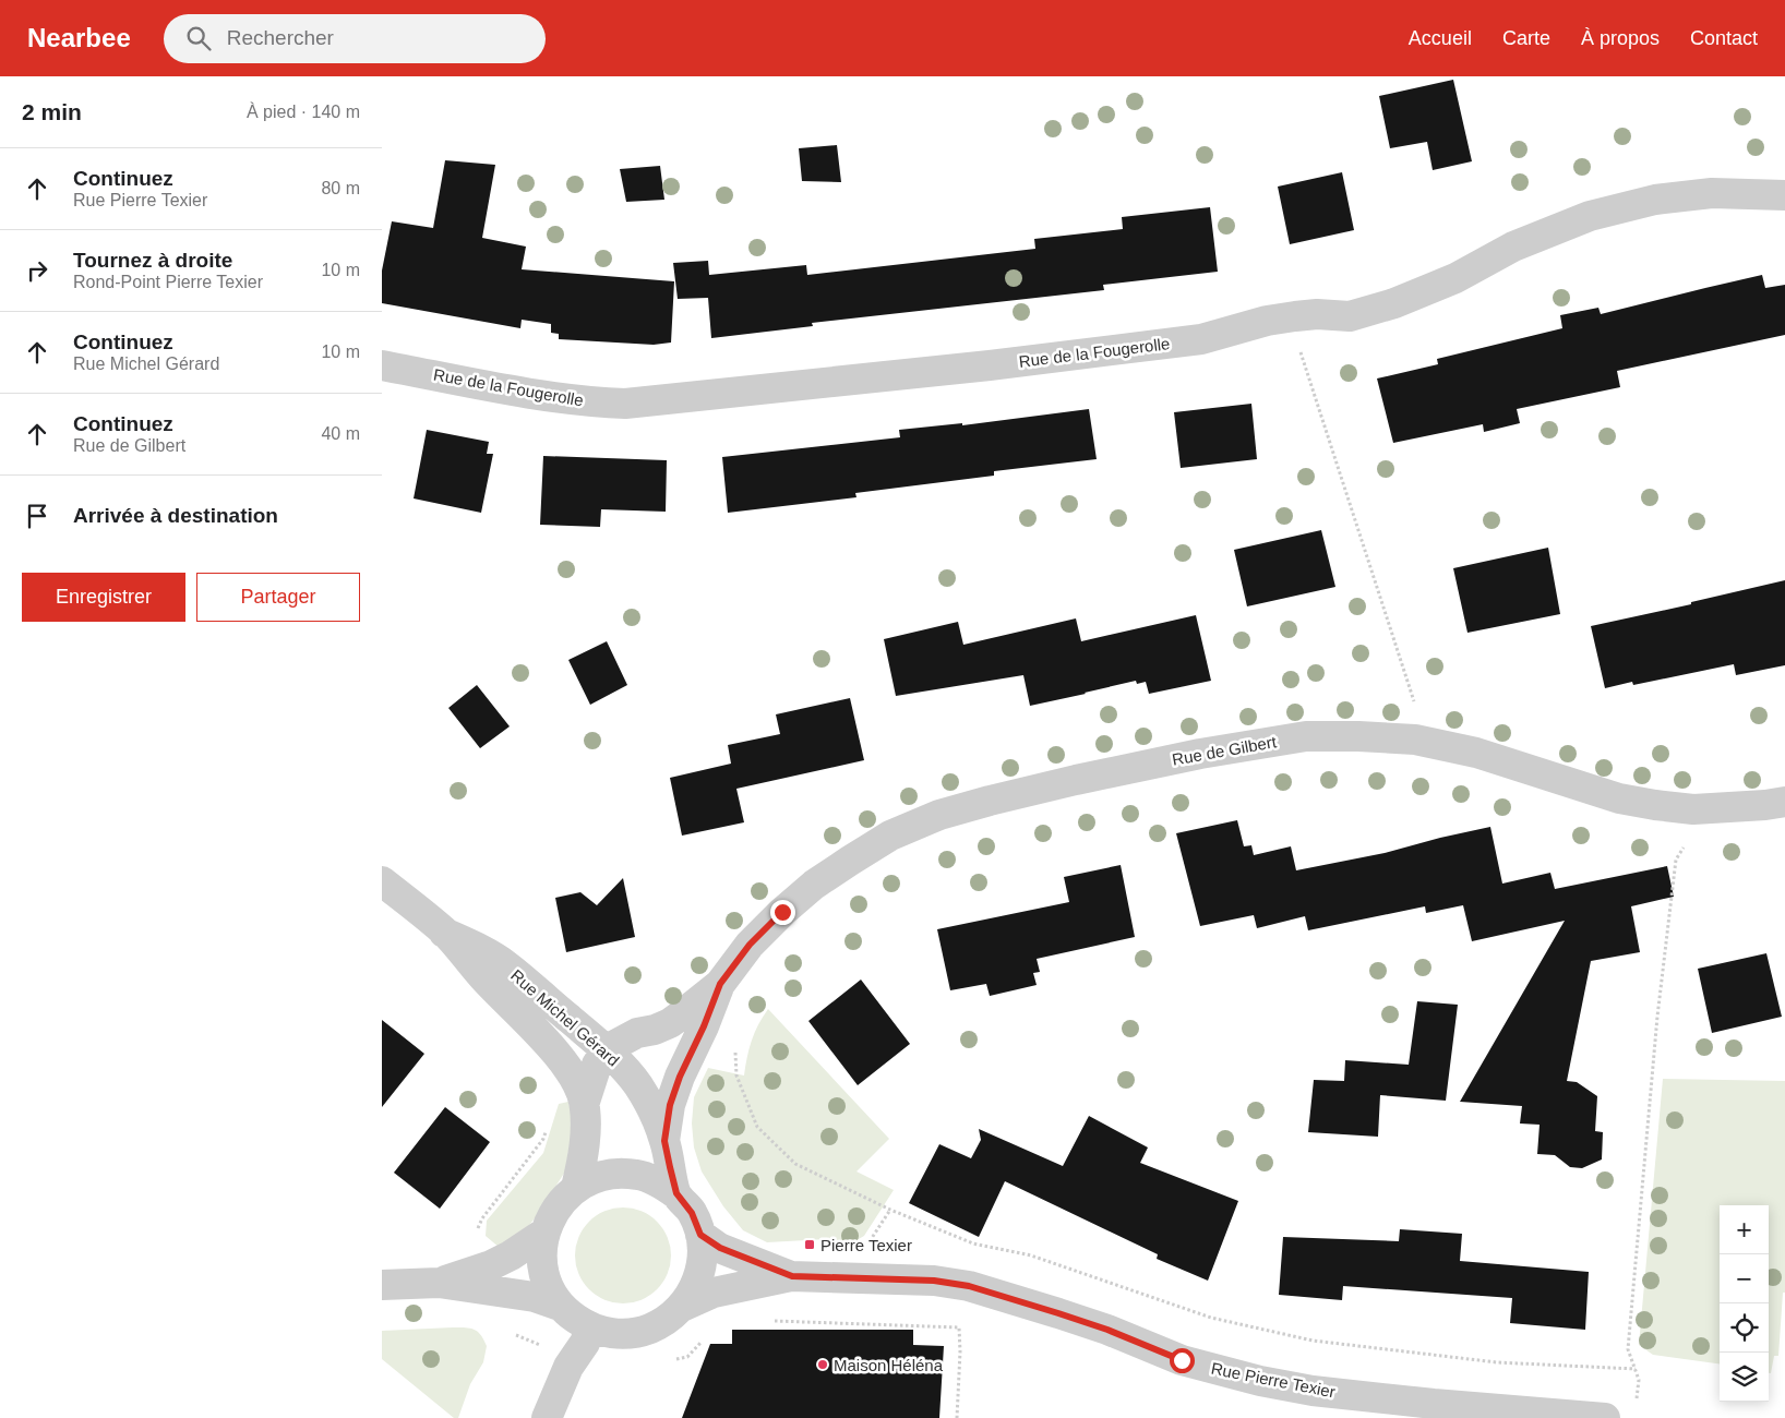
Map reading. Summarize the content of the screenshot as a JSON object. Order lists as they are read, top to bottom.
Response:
{
  "streets": {
    "street": [
      "Rue de la Fougerolle",
      "Rue de Gilbert",
      "Rue Michel Gérard",
      "Rue Pierre Texier"
    ]
  },
  "crossings": [
    ["Rue de Gilbert", "Rue Michel Gérard"],
    ["Rue Michel Gérard", "Rue Pierre Texier"]
  ],
  "places": {
    "transit": ["Pierre Texier"],
    "other": ["Maison Héléna"]
  },
  "page": {
    "header": "Nearbee",
    "search": "Rechercher",
    "nav": [
      "Accueil",
      "Carte",
      "À propos",
      "Contact"
    ],
    "heading": ["2 min", "À pied · 140 m"],
    "list": [
      ["Continuez", "Rue Pierre Texier", "80 m"],
      ["Tournez à droite", "Rond-Point Pierre Texier", "10 m"],
      ["Continuez", "Rue Michel Gérard", "10 m"],
      ["Continuez", "Rue de Gilbert", "40 m"],
      "Arrivée à destination"
    ],
    "buttons": ["Enregistrer", "Partager"],
    "map_buttons": ["+", "−"]
  }
}
